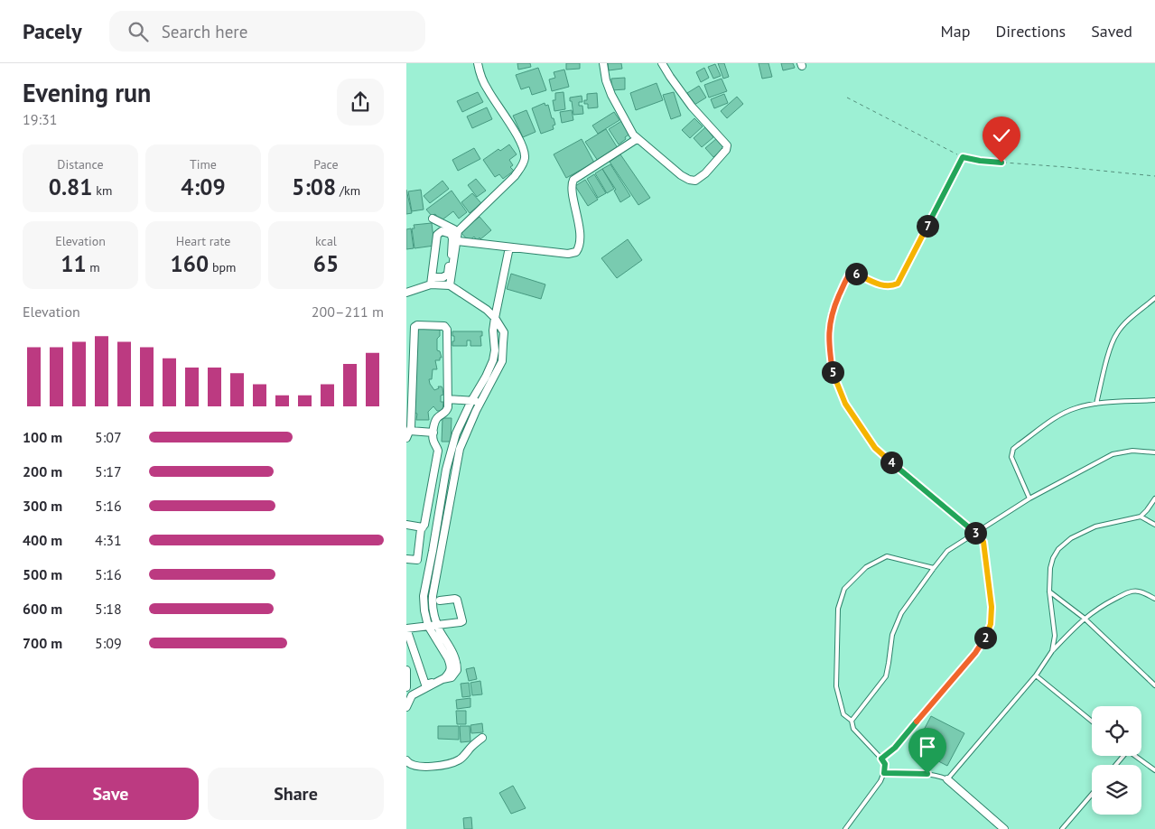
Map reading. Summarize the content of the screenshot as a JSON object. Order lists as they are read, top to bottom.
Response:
{
  "page": {
    "header": "Pacely",
    "search": "Search here",
    "nav": ["Map", "Directions", "Saved"],
    "heading": ["Evening run", "19:31"],
    "stats": [
      ["Distance", "0.81 km"],
      ["Time", "4:09"],
      ["Pace", "5:08 /km"],
      ["Elevation", "11 m"],
      ["Heart rate", "160 bpm"],
      ["kcal", "65"]
    ],
    "pins": [
      "7",
      "6",
      "5",
      "4",
      "3",
      "2"
    ],
    "chart": ["Elevation", "200–211 m"],
    "list": [
      {
        "name": "100 m",
        "note": "5:07"
      },
      {
        "name": "200 m",
        "note": "5:17"
      },
      {
        "name": "300 m",
        "note": "5:16"
      },
      {
        "name": "400 m",
        "note": "4:31"
      },
      {
        "name": "500 m",
        "note": "5:16"
      },
      {
        "name": "600 m",
        "note": "5:18"
      },
      {
        "name": "700 m",
        "note": "5:09"
      }
    ],
    "buttons": ["Save", "Share"]
  }
}
